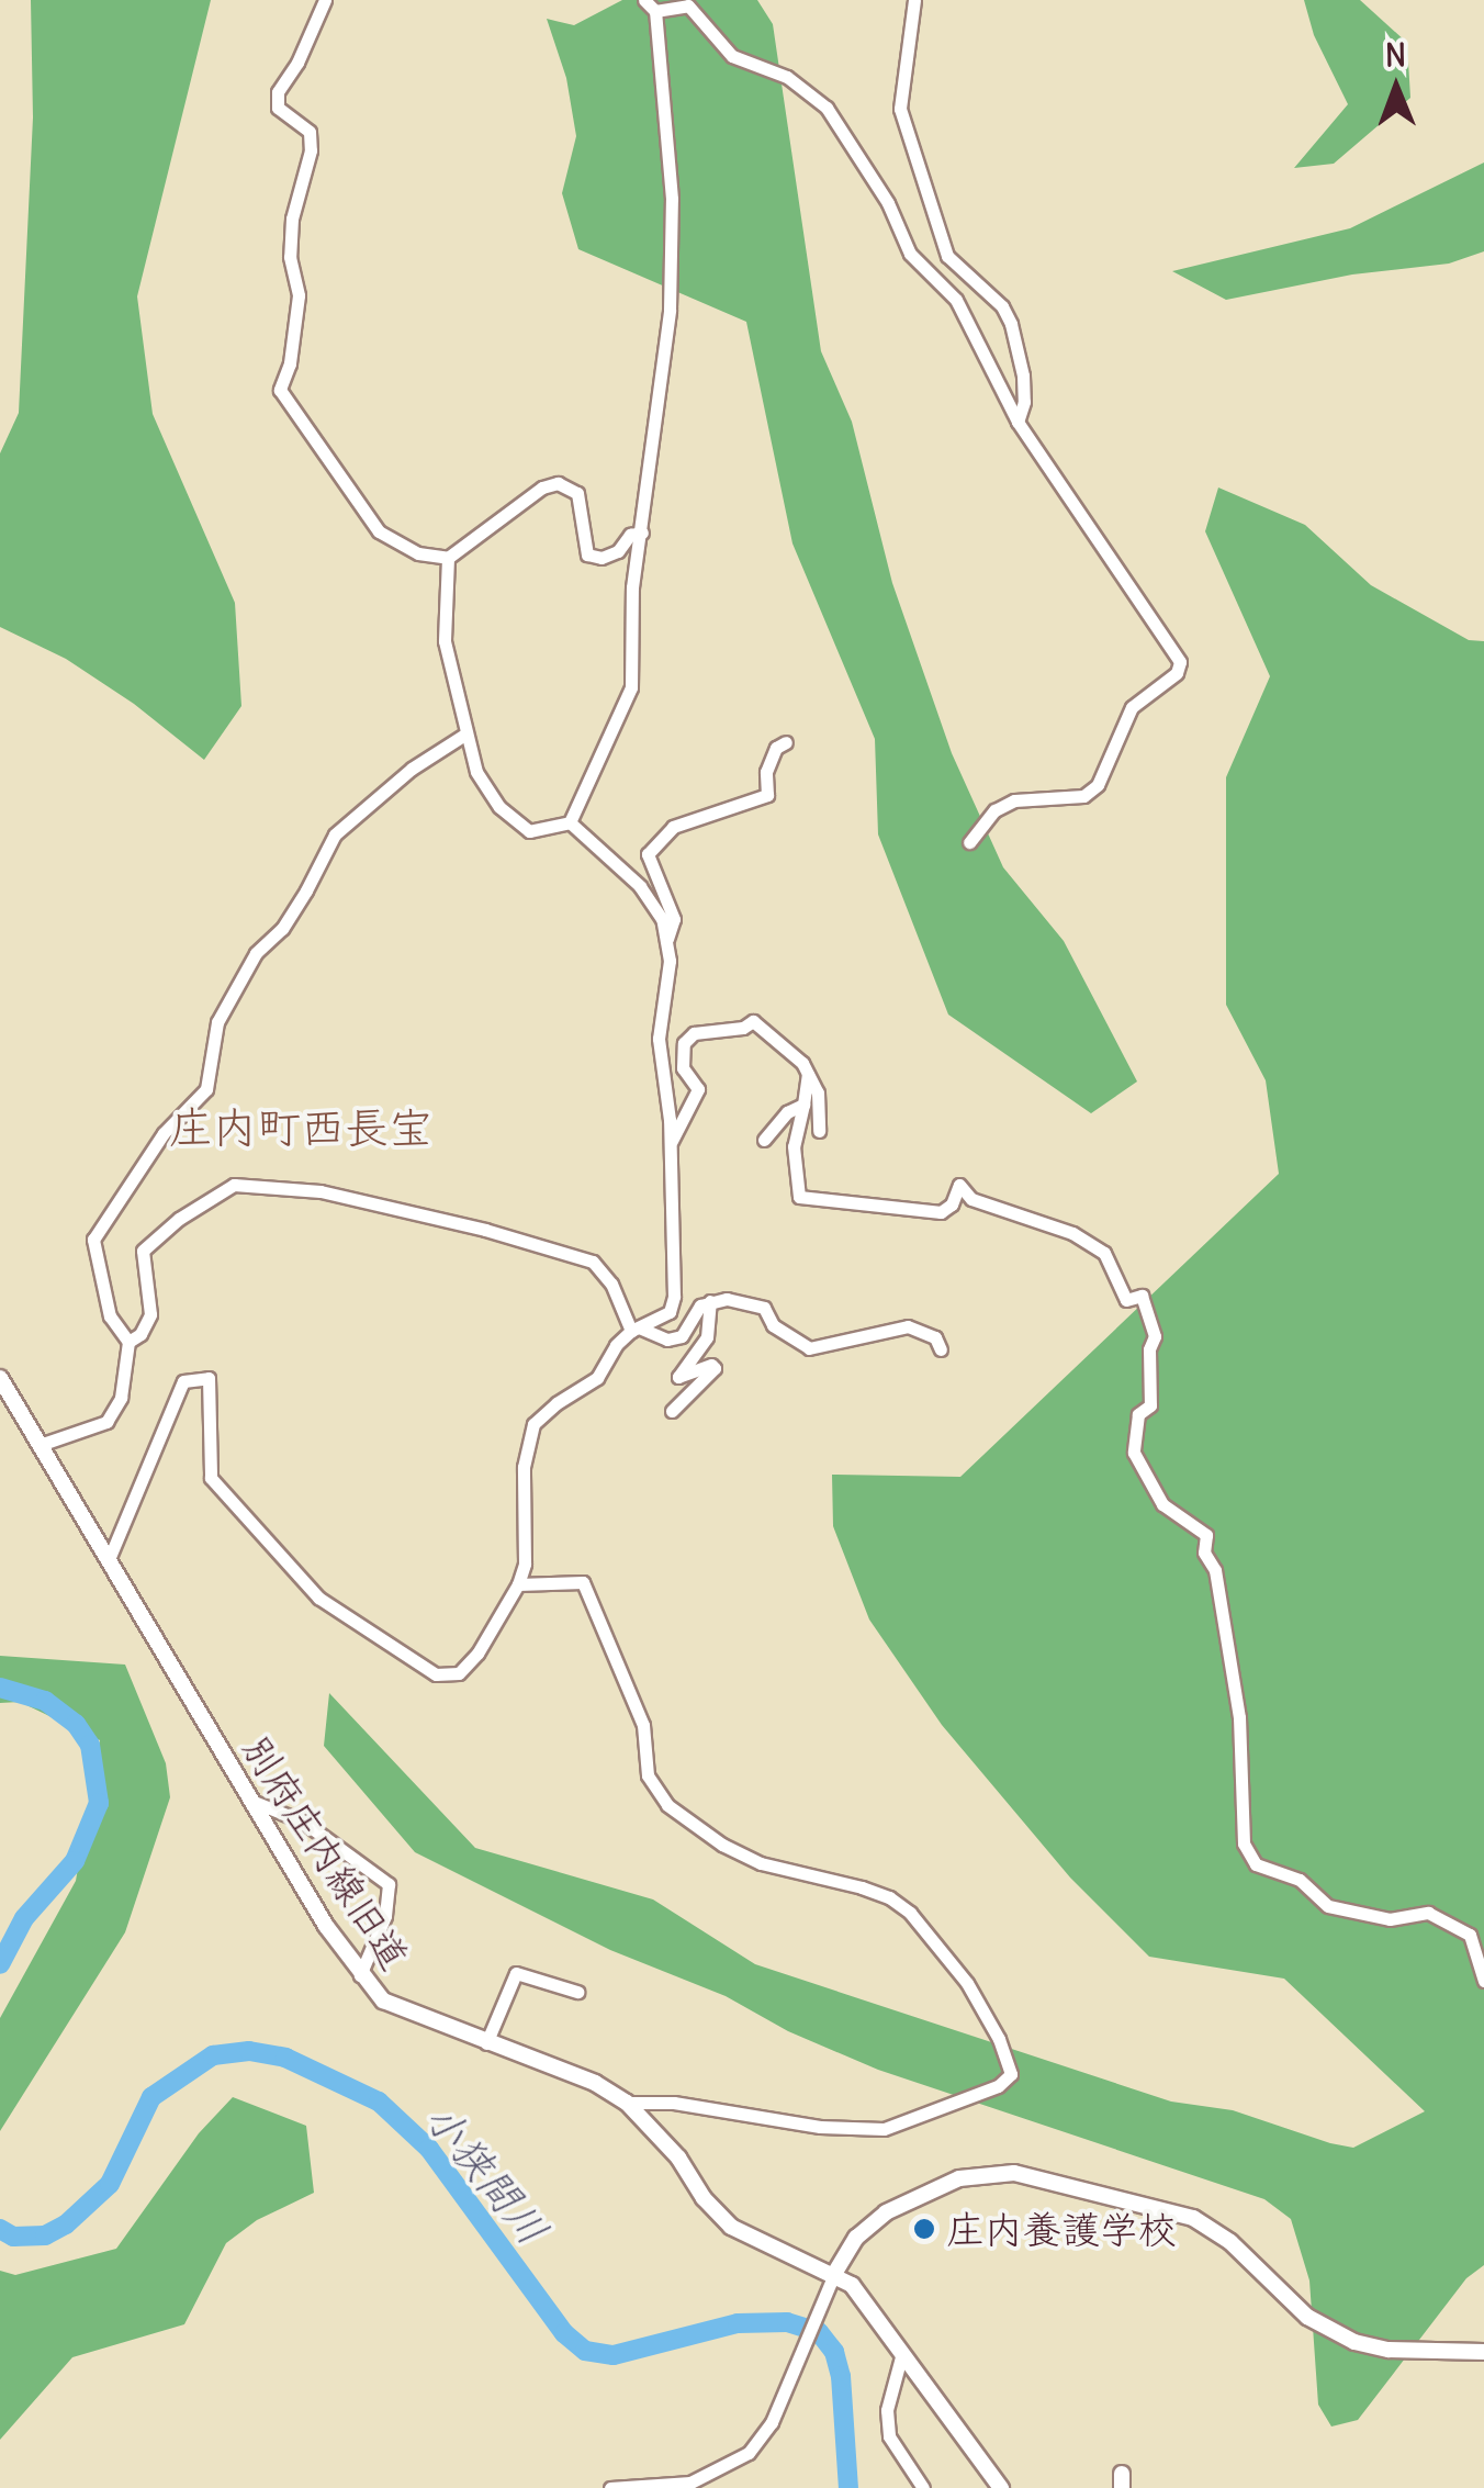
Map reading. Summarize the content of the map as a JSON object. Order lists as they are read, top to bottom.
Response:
{
  "streets": {
    "street": ["別府庄内線旧道"]
  },
  "districts": ["庄内町西長宝"],
  "water": ["小狭間川"],
  "places": ["庄内養護学校"],
  "north": "top"
}
